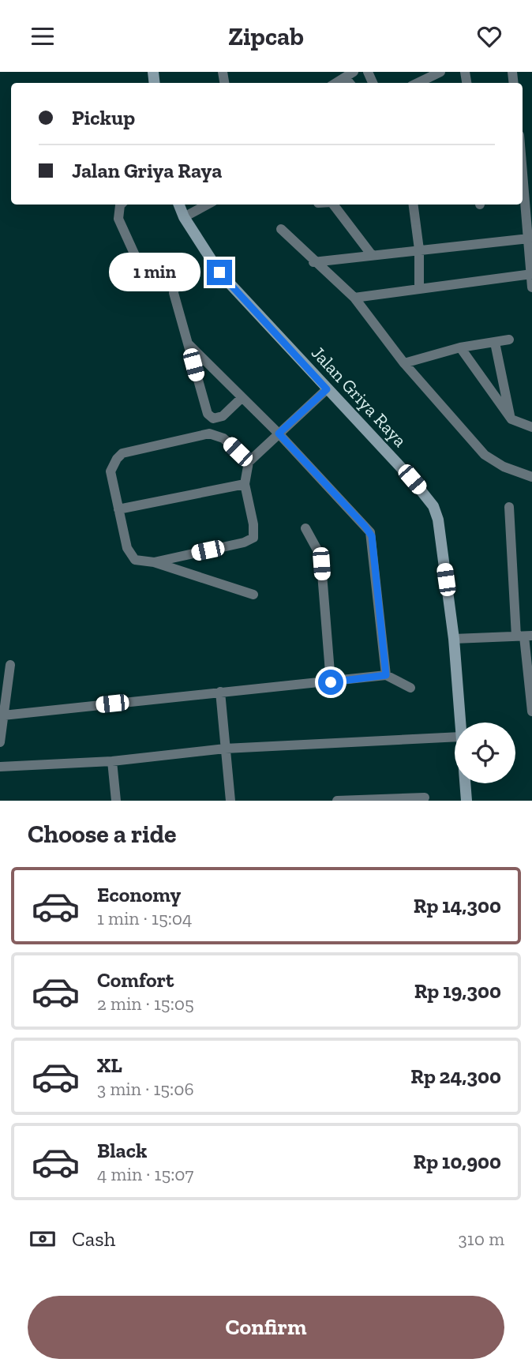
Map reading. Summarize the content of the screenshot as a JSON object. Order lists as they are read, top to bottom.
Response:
{
  "streets": {
    "street": ["Jalan Griya Raya"]
  },
  "page": {
    "header": "Zipcab",
    "banner": ["Pickup", "Jalan Griya Raya"],
    "bubble": "1 min",
    "heading": "Choose a ride",
    "list": [
      {
        "name": "Economy",
        "note": "1 min · 15:04",
        "value": "Rp 14,300"
      },
      {
        "name": "Comfort",
        "note": "2 min · 15:05",
        "value": "Rp 19,300"
      },
      {
        "name": "XL",
        "note": "3 min · 15:06",
        "value": "Rp 24,300"
      },
      {
        "name": "Black",
        "note": "4 min · 15:07",
        "value": "Rp 10,900"
      }
    ],
    "pay": ["Cash", "310 m"],
    "buttons": "Confirm"
  }
}
